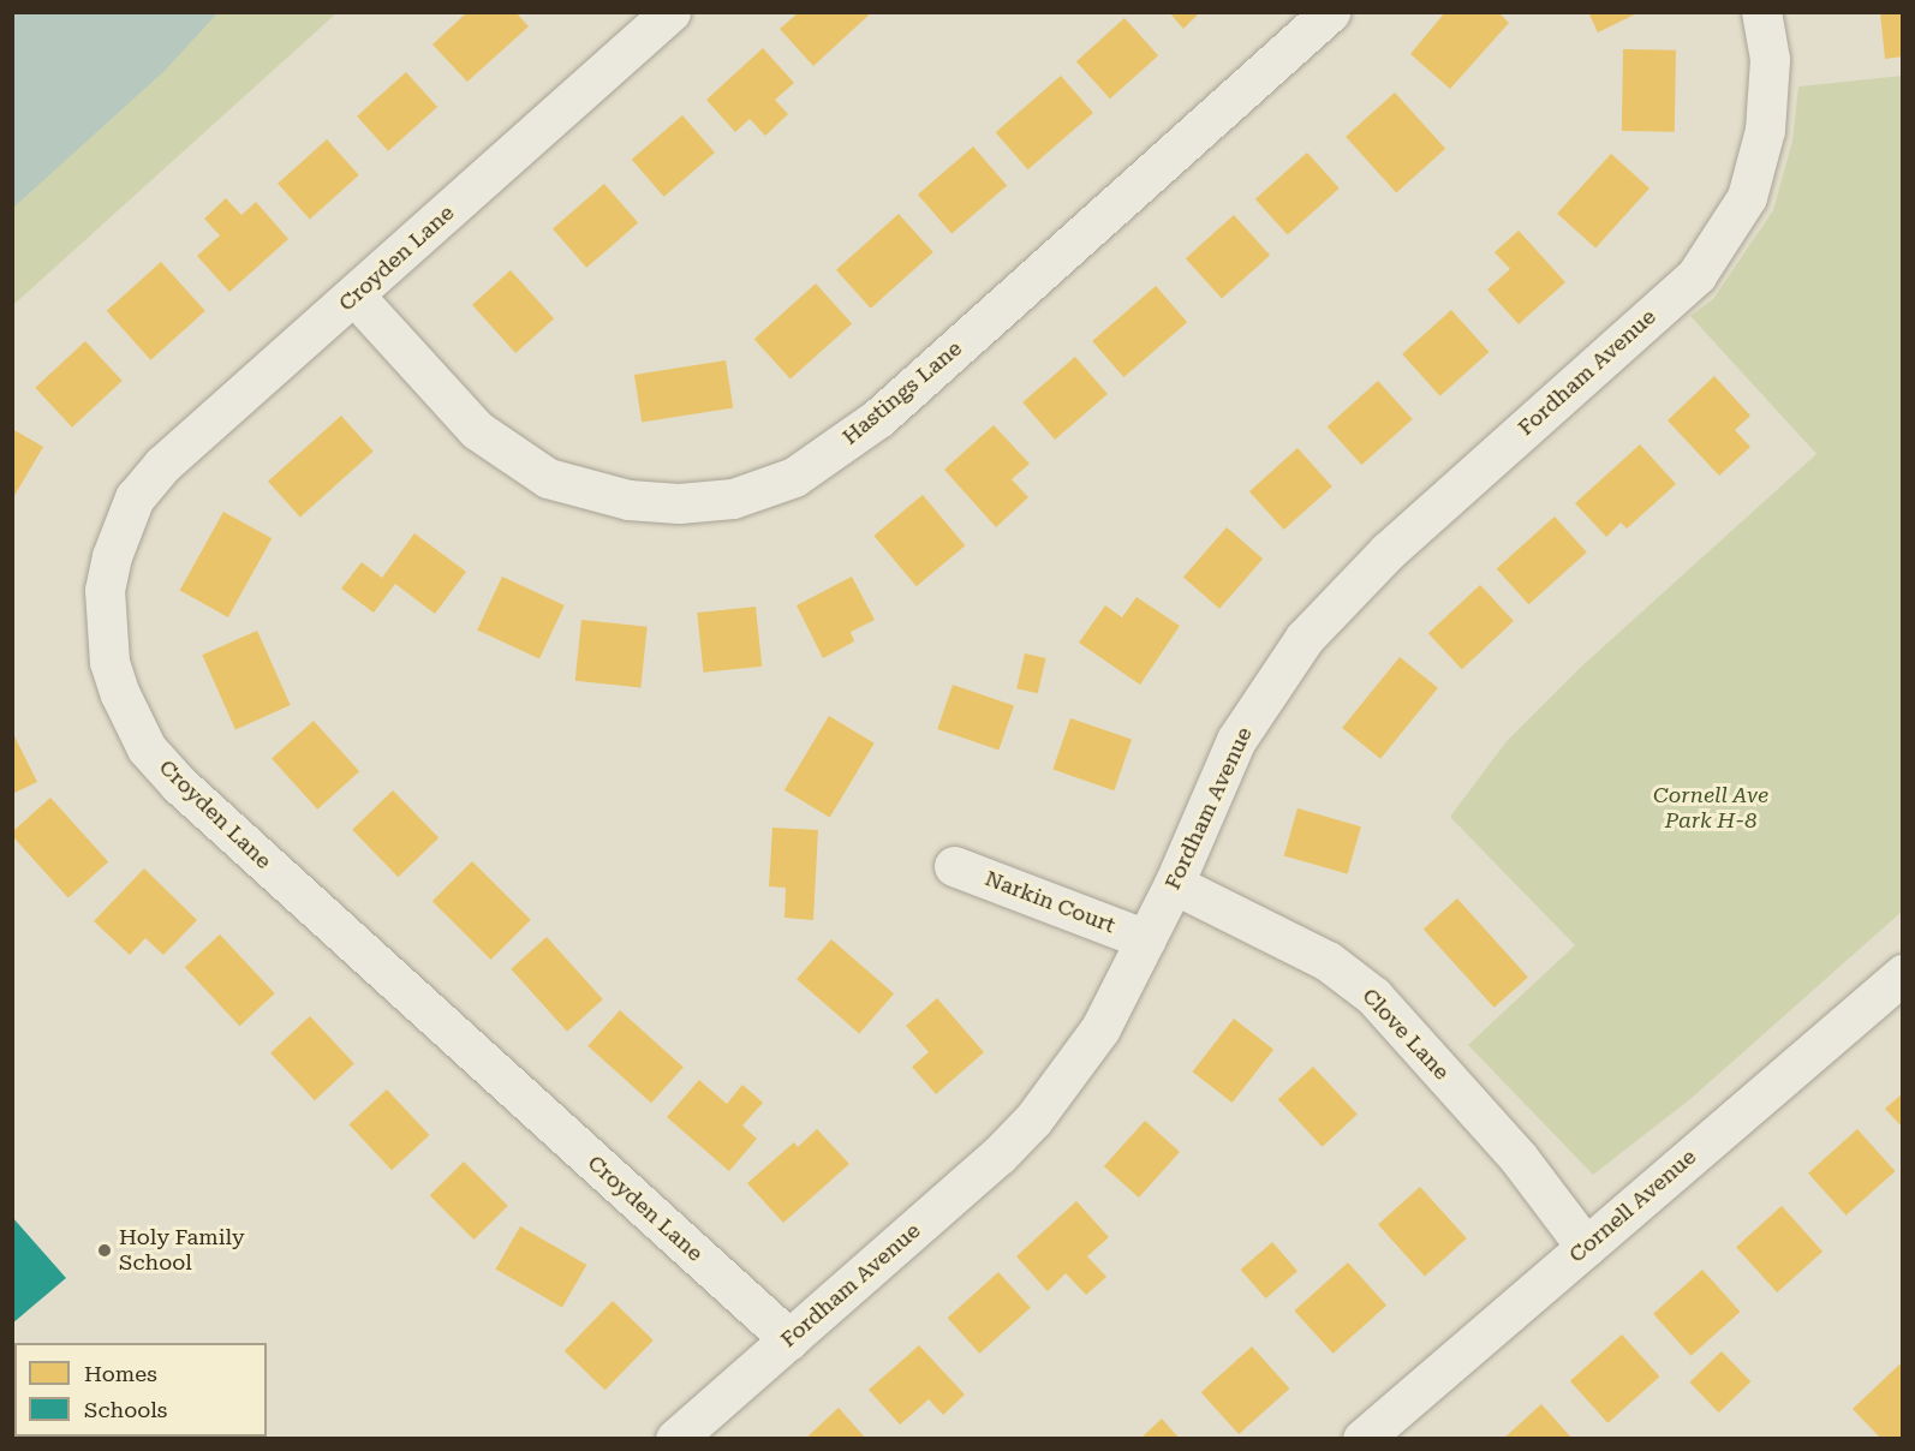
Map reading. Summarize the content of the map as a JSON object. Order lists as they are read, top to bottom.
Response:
{
  "streets": {
    "street": [
      "Croyden Lane",
      "Fordham Avenue",
      "Hastings Lane",
      "Narkin Court",
      "Clove Lane",
      "Cornell Avenue"
    ]
  },
  "crossings": [
    ["Croyden Lane", "Fordham Avenue"],
    ["Croyden Lane", "Hastings Lane"],
    ["Fordham Avenue", "Narkin Court"],
    ["Fordham Avenue", "Clove Lane"],
    ["Clove Lane", "Cornell Avenue"]
  ],
  "parks": ["Cornell Ave Park H-8"],
  "places": ["Holy Family School"],
  "legend": ["Homes", "Schools"]
}
